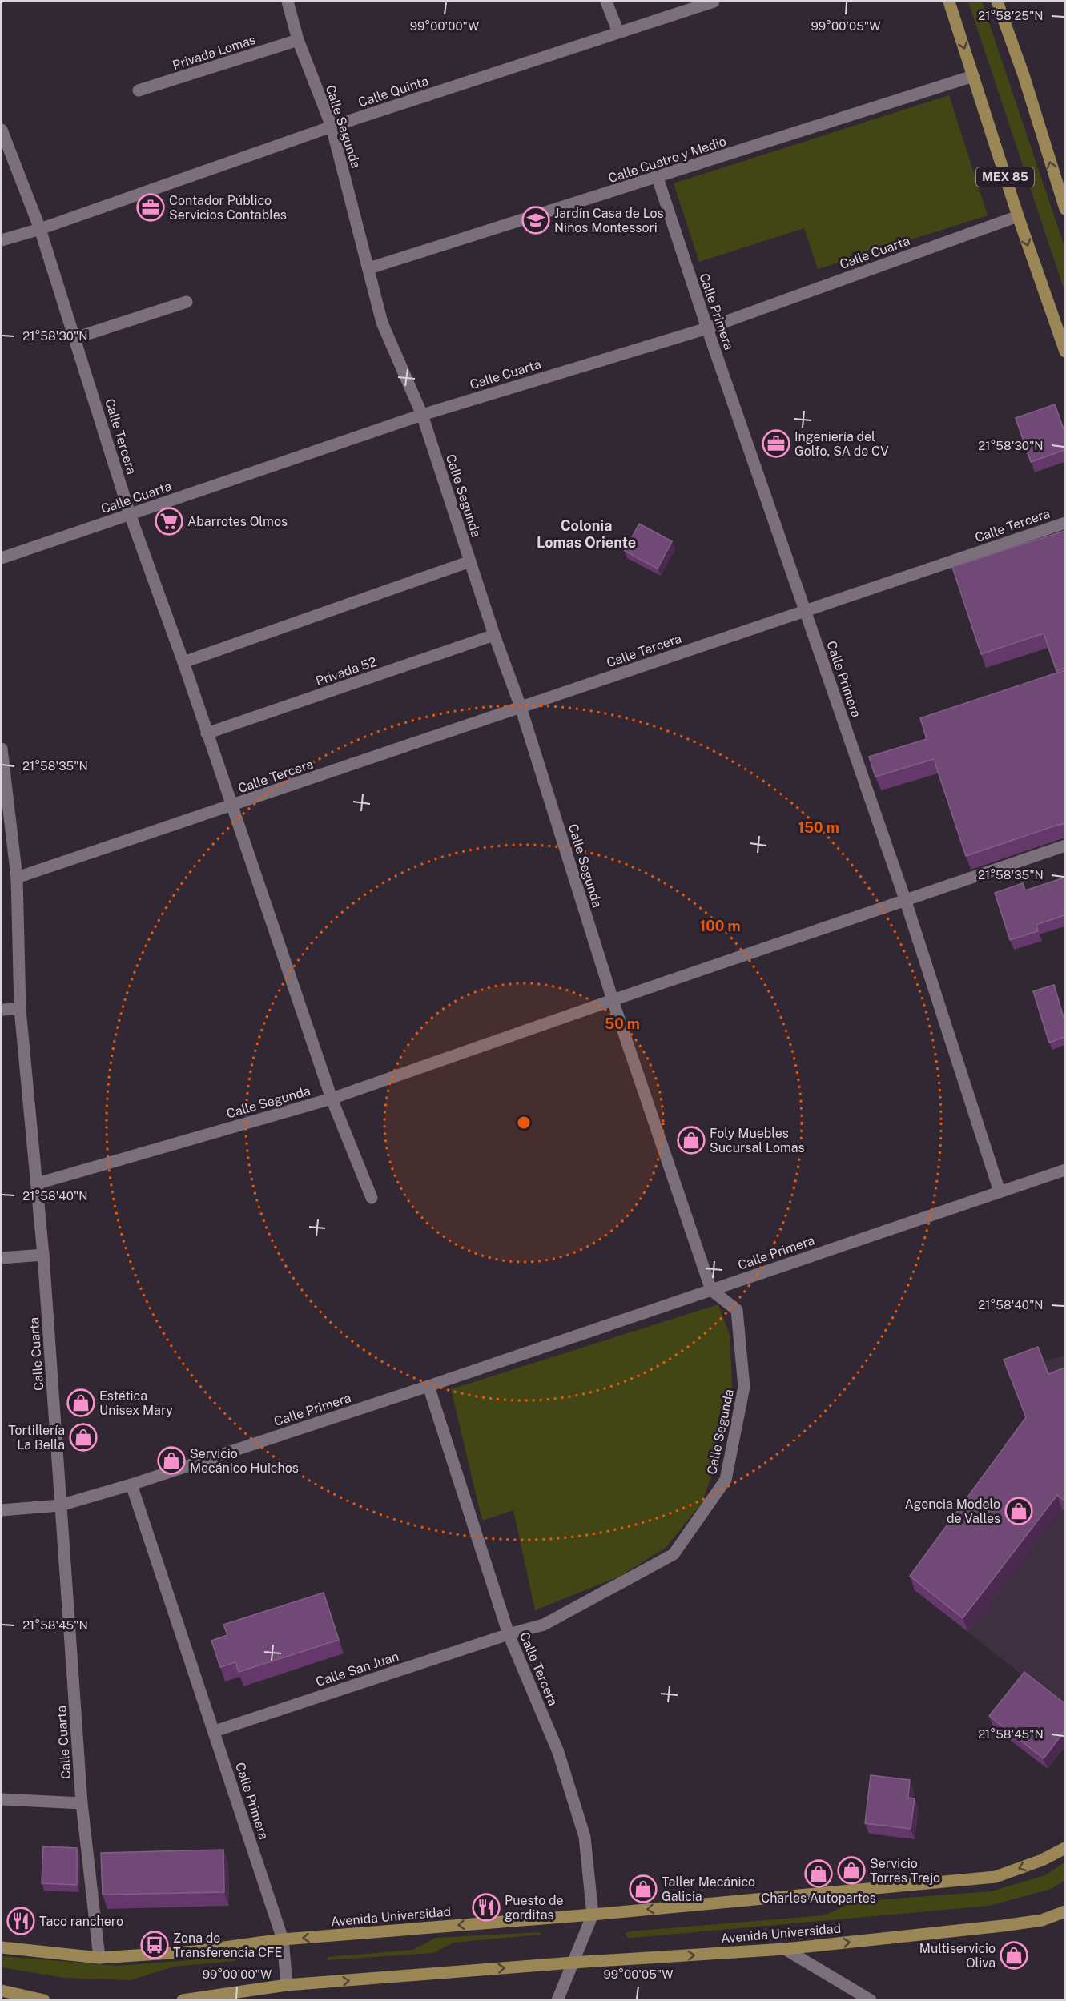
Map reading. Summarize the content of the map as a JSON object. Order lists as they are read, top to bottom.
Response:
{
  "streets": {
    "main road": ["MEX 85", "Avenida Universidad"],
    "street": [
      "Privada Lomas",
      "Calle Quinta",
      "Calle Segunda",
      "Calle Cuatro y Medio",
      "Calle Cuarta",
      "Calle Primera",
      "Calle Tercera",
      "Privada 52",
      "Calle San Juan"
    ]
  },
  "crossings": [
    ["Privada Lomas", "Calle Segunda"],
    ["Calle Quinta", "Calle Segunda"],
    ["Calle Quinta", "Calle Tercera"],
    ["Calle Segunda", "Calle Cuatro y Medio"],
    ["Calle Segunda", "Calle Cuarta"],
    ["Calle Segunda", "Calle Primera"],
    ["Calle Segunda", "Calle Tercera"],
    ["Calle Segunda", "Privada 52"],
    ["Calle Segunda", "Calle San Juan"],
    ["Calle Cuatro y Medio", "MEX 85"],
    ["Calle Cuatro y Medio", "Calle Primera"],
    ["MEX 85", "Calle Cuarta"],
    ["Calle Cuarta", "Calle Primera"],
    ["Calle Cuarta", "Calle Tercera"],
    ["Calle Cuarta", "Avenida Universidad"],
    ["Calle Primera", "Calle Tercera"],
    ["Calle Primera", "Calle San Juan"],
    ["Calle Primera", "Avenida Universidad"],
    ["Calle Tercera", "Privada 52"],
    ["Calle Tercera", "Calle San Juan"],
    ["Calle Tercera", "Avenida Universidad"]
  ],
  "districts": ["Colonia Lomas Oriente"],
  "places": {
    "office": ["Contador Público Servicios Contables", "Ingeniería del Golfo, SA de CV"],
    "school or university": ["Jardín Casa de Los Niños Montessori"],
    "supermarket": ["Abarrotes Olmos"],
    "shop": [
      "Foly Muebles Sucursal Lomas",
      "Estética Unisex Mary",
      "Tortillería La Bella",
      "Servicio Mecánico Huichos",
      "Agencia Modelo de Valles",
      "Servicio Torres Trejo",
      "Charles Autopartes",
      "Taller Mecánico Galicia",
      "Multiservicio Oliva"
    ],
    "restaurant": ["Puesto de gorditas", "Taco ranchero"],
    "bus stop": ["Zona de Transferencia CFE"]
  },
  "coordinates": [
    "21°58'25\"N",
    "99°00'00\"W",
    "99°00'05\"W",
    "21°58'30\"N",
    "21°58'35\"N",
    "21°58'40\"N",
    "21°58'45\"N"
  ],
  "rings": ["150 m", "100 m", "50 m"]
}
